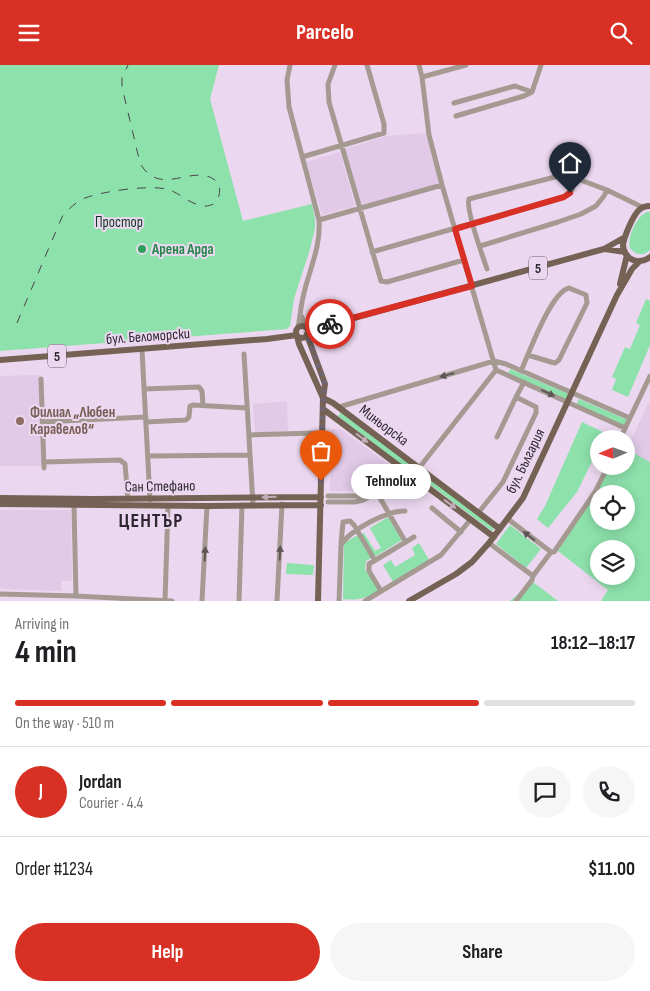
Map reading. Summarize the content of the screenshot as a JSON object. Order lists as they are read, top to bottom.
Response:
{
  "streets": {
    "main road": [
      "5",
      "бул. Беломорски",
      "Миньорска",
      "бул. България",
      "Сан Стефано"
    ]
  },
  "crossings": [
    ["5", "бул. Беломорски"],
    ["5", "бул. България"],
    ["бул. Беломорски", "бул. България"],
    ["Миньорска", "бул. България"],
    ["Миньорска", "Сан Стефано"]
  ],
  "districts": ["ЦЕНТЪР"],
  "parks": ["Простор"],
  "places": ["Арена Арда", "Филиал „Любен Каравелов“", "Tehnolux"],
  "north": "left",
  "page": {
    "header": "Parcelo",
    "bubble": "Tehnolux",
    "heading": ["4 min", "Arriving in", "18:12–18:17"],
    "panel": [
      "Jordan",
      "Courier · 4.4",
      "Order #1234",
      "$11.00"
    ],
    "bar": "On the way · 510 m",
    "round": "J",
    "buttons": ["Help", "Share"]
  }
}
